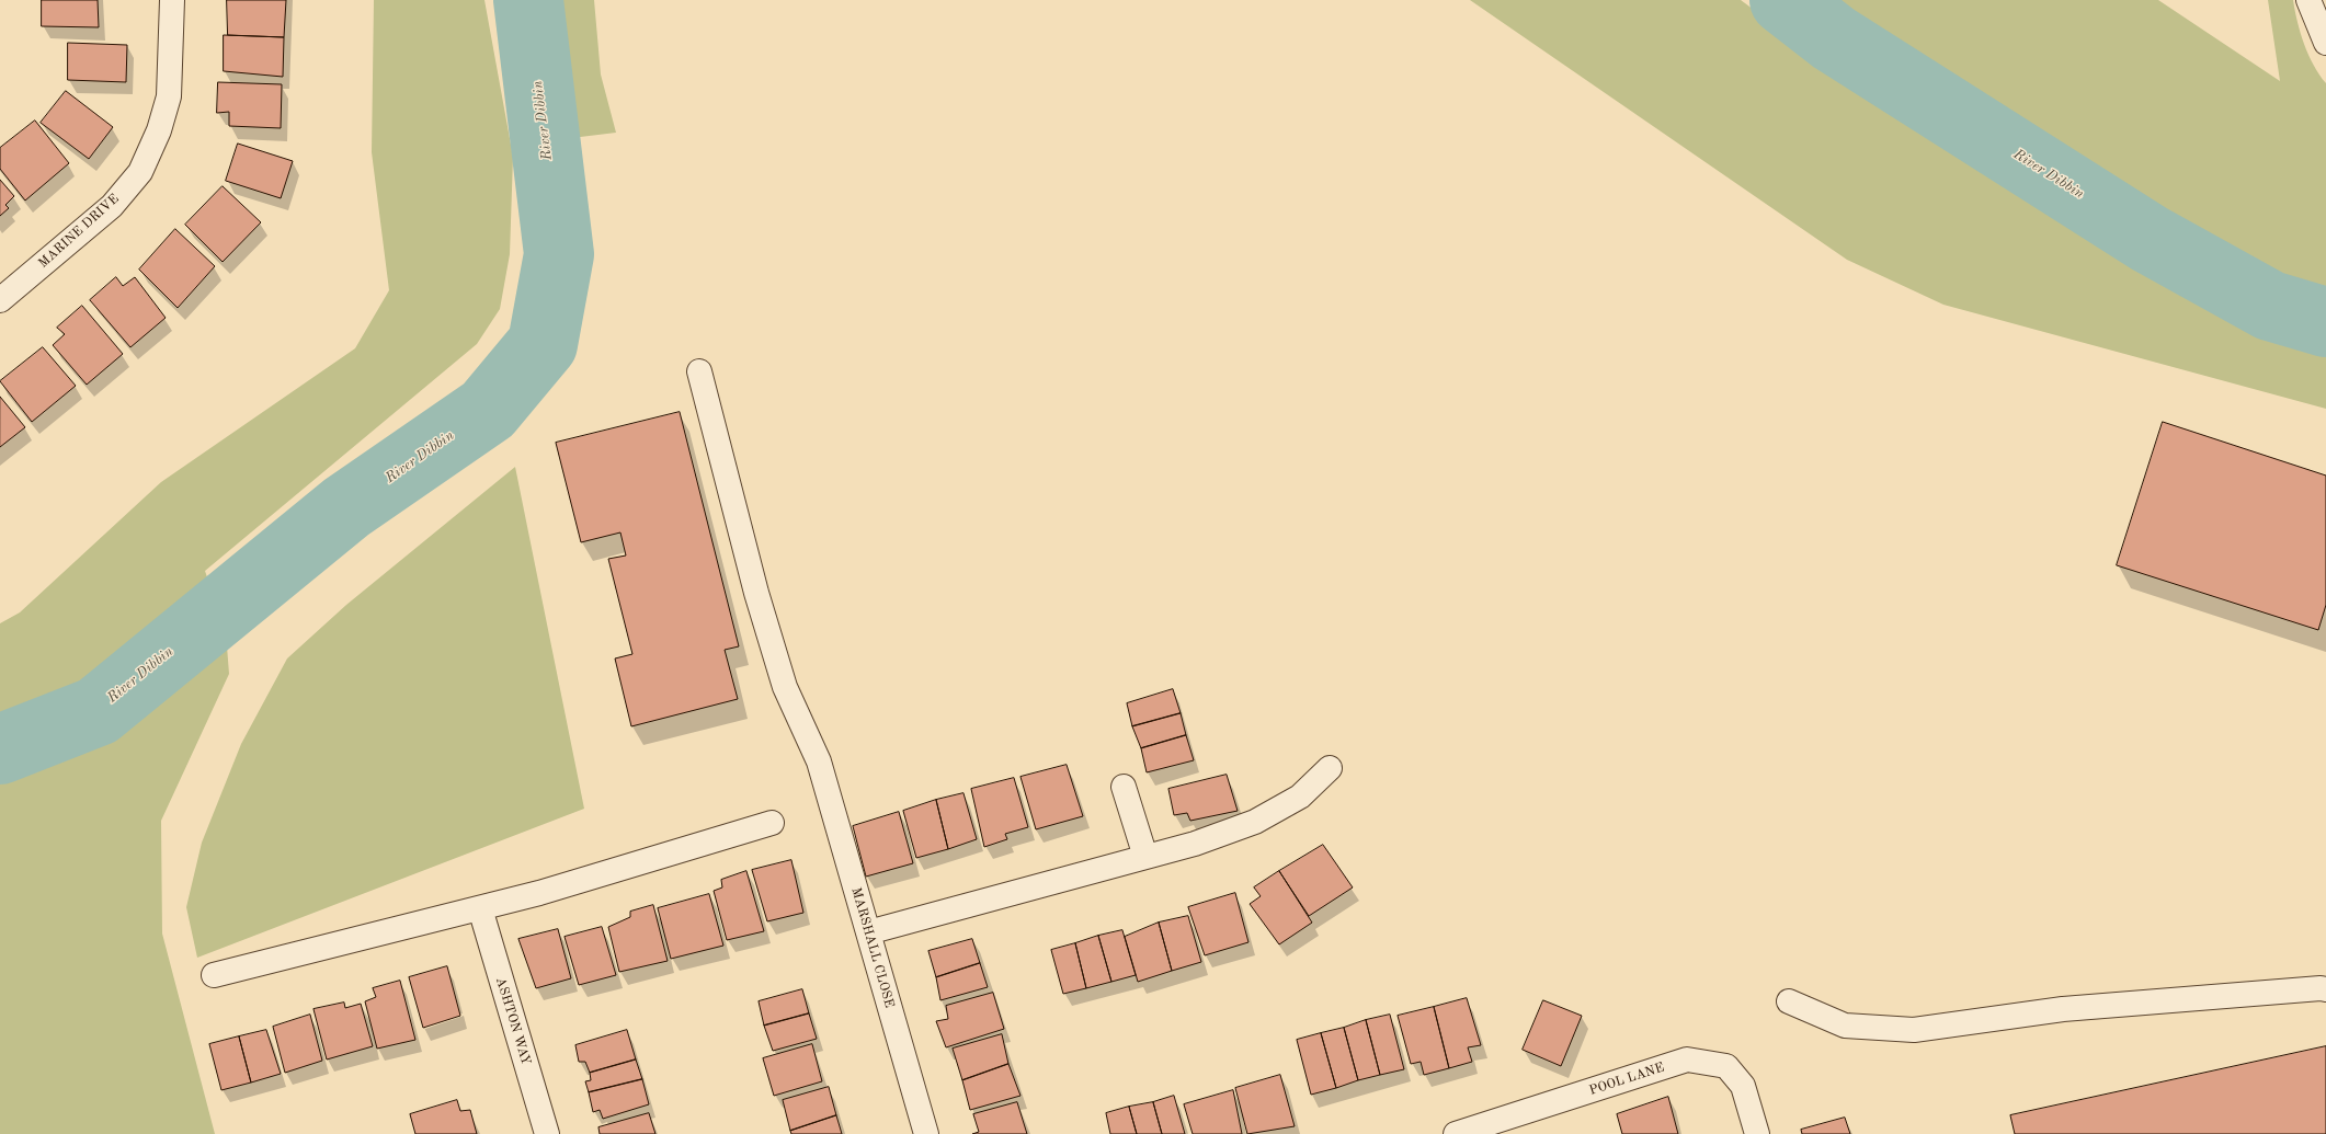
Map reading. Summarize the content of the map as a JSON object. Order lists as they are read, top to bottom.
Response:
{
  "streets": {
    "street": [
      "MARINE DRIVE",
      "MARSHALL CLOSE",
      "ASHTON WAY",
      "POOL LANE"
    ]
  },
  "water": ["River Dibbin"]
}
